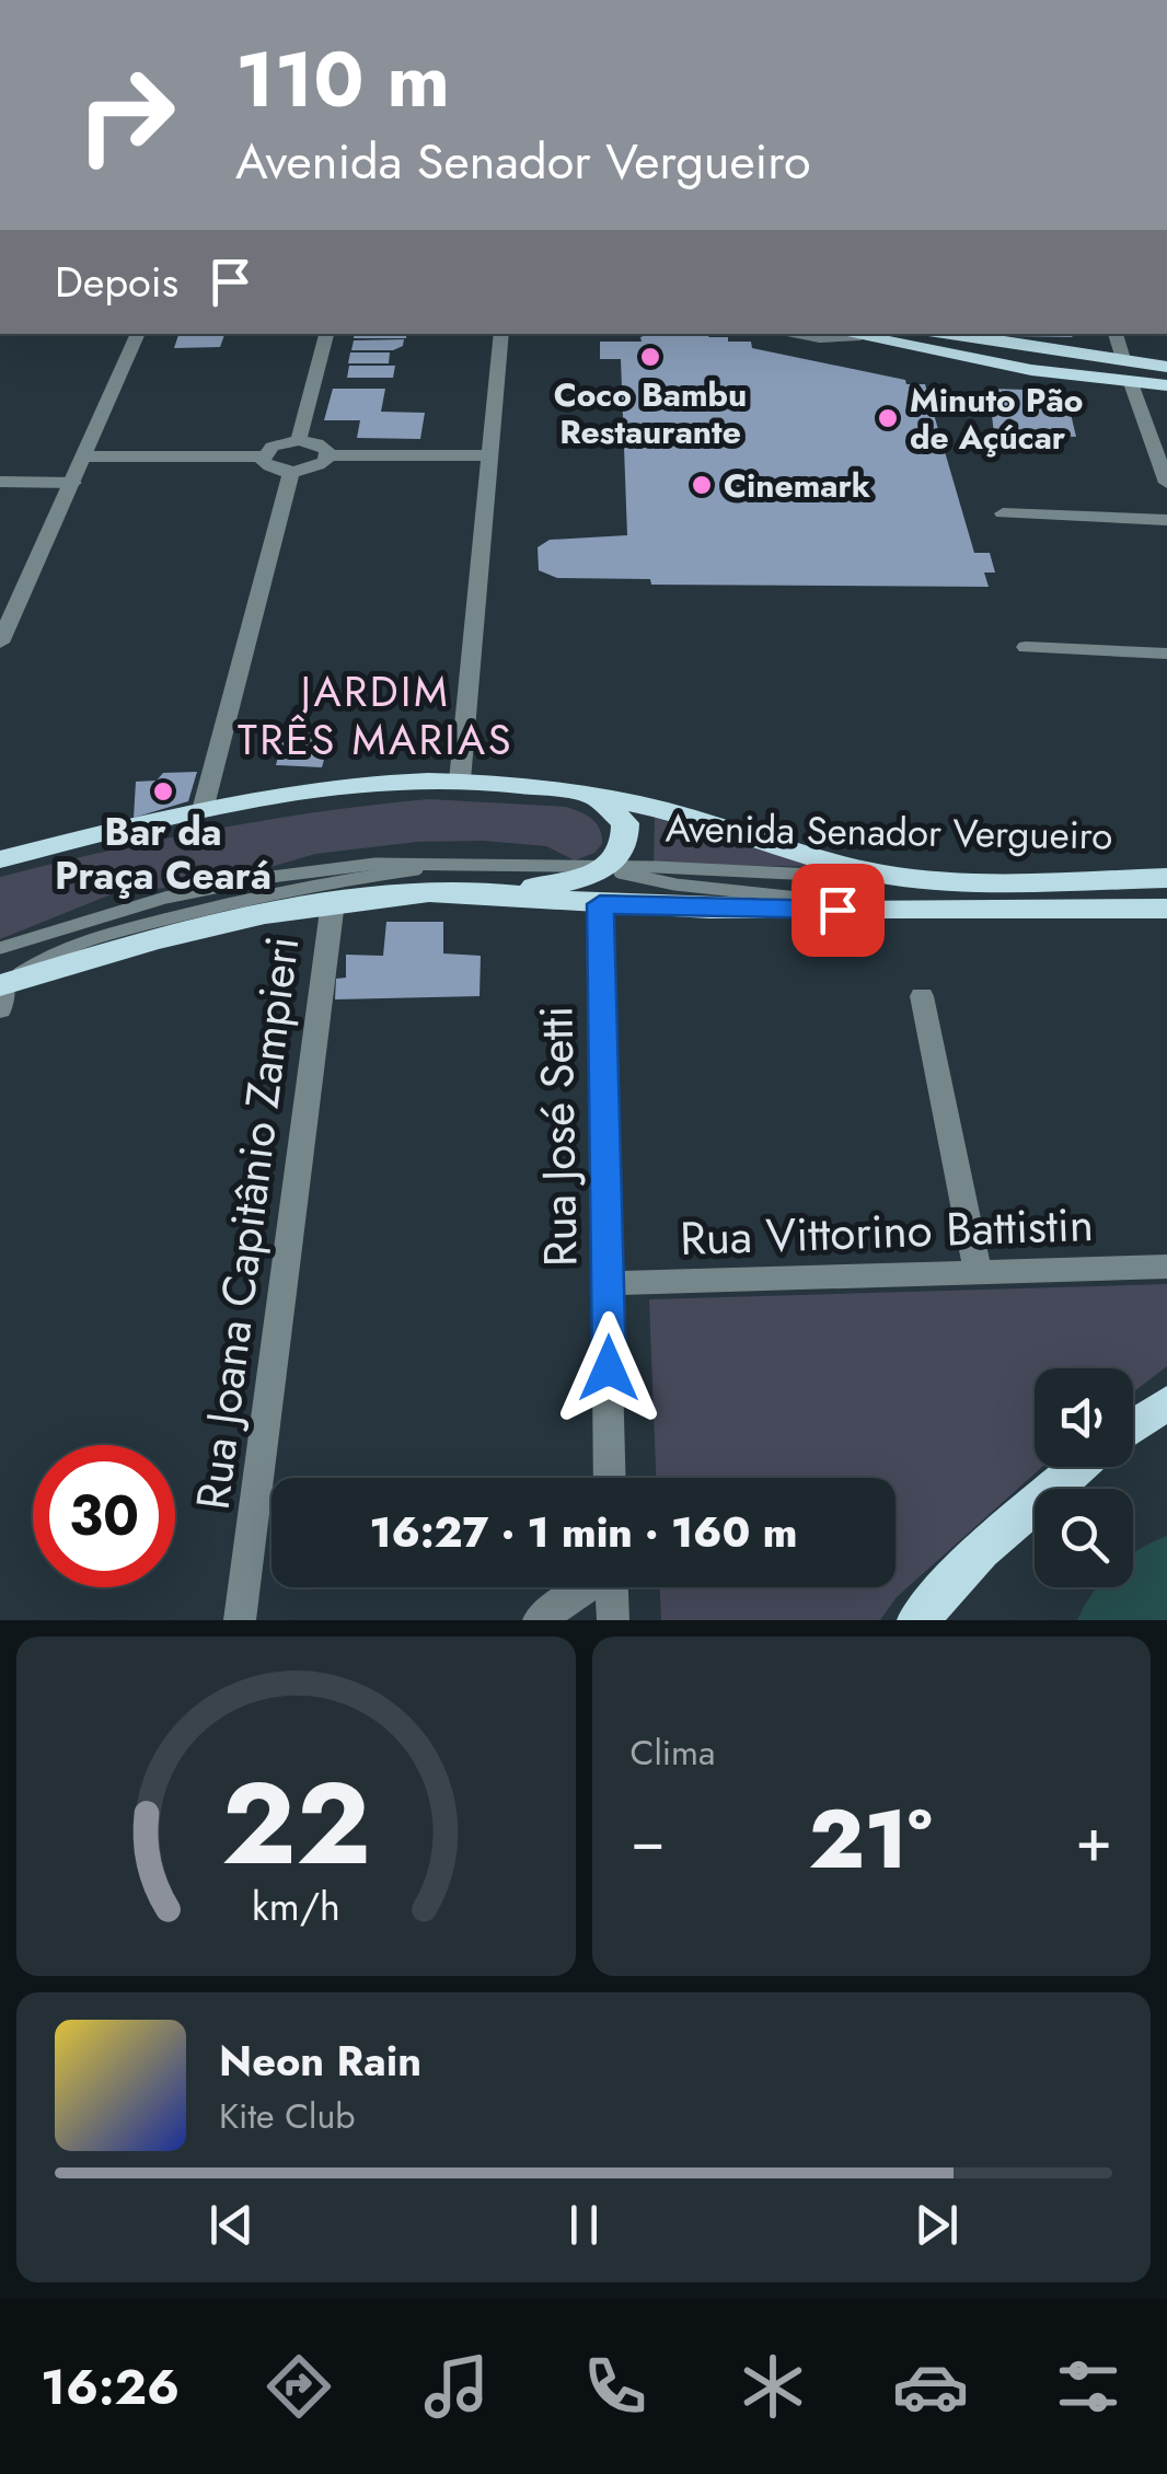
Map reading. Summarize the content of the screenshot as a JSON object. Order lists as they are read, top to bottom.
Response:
{
  "streets": {
    "main road": ["Avenida Senador Vergueiro"],
    "street": ["Rua José Setti", "Rua Joana Capitânio Zampieri", "Rua Vittorino Battistin"]
  },
  "crossings": [
    ["Avenida Senador Vergueiro", "Rua José Setti"],
    ["Avenida Senador Vergueiro", "Rua Joana Capitânio Zampieri"],
    ["Rua José Setti", "Rua Vittorino Battistin"]
  ],
  "districts": ["JARDIM TRÊS MARIAS"],
  "places": [
    "Coco Bambu Restaurante",
    "Minuto Pão de Açúcar",
    "Cinemark",
    "Bar da Praça Ceará"
  ],
  "page": {
    "turn": ["110 m", "Avenida Senador Vergueiro"],
    "then": "Depois",
    "limit": "30",
    "trip": "16:27 · 1 min · 160 m",
    "tile": "Clima",
    "heat": ["−", "21°", "+"],
    "song": ["Neon Rain", "Kite Club"],
    "tabs": "16:26",
    "gauge": ["22", "km/h"]
  }
}
